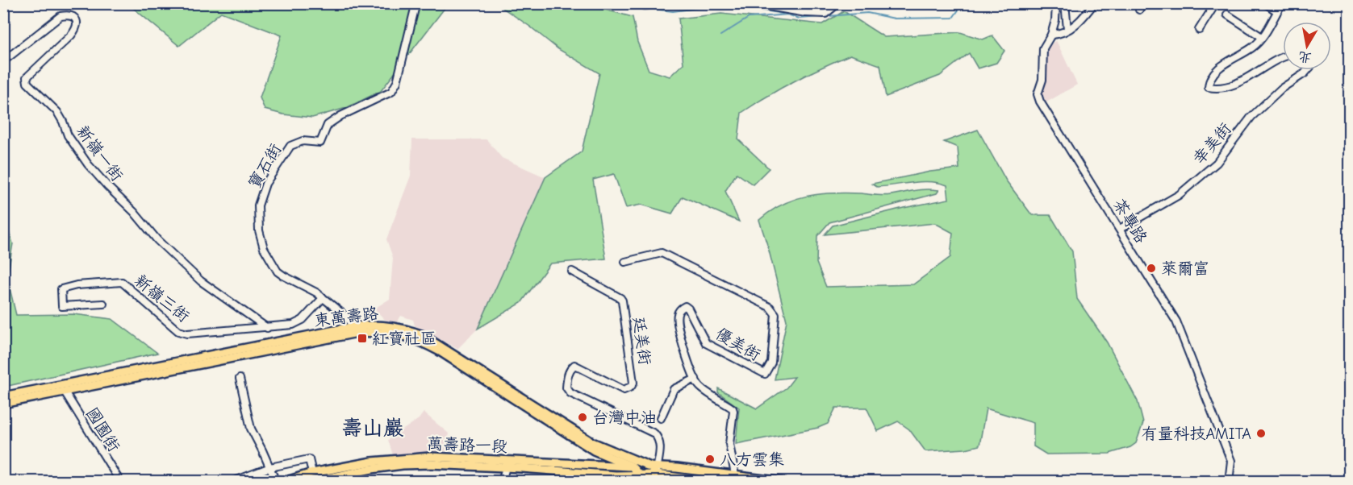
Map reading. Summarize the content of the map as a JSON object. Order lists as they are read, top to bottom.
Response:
{
  "streets": {
    "main road": ["東萬壽路", "萬壽路一段"],
    "street": [
      "幸美街",
      "新嶺一街",
      "寶石街",
      "茶專路",
      "新嶺三街",
      "廷美街",
      "優美街",
      "國園街"
    ]
  },
  "crossings": [
    ["幸美街", "茶專路"],
    ["新嶺一街", "新嶺三街"],
    ["寶石街", "新嶺三街"],
    ["寶石街", "東萬壽路"],
    ["東萬壽路", "廷美街"],
    ["東萬壽路", "國園街"],
    ["東萬壽路", "萬壽路一段"],
    ["廷美街", "萬壽路一段"]
  ],
  "districts": ["壽山巖"],
  "places": {
    "other": [
      "萊爾富",
      "台灣中油",
      "有量科技AMITA",
      "八方雲集"
    ],
    "transit": ["紅寶社區"]
  },
  "north": "bottom"
}
